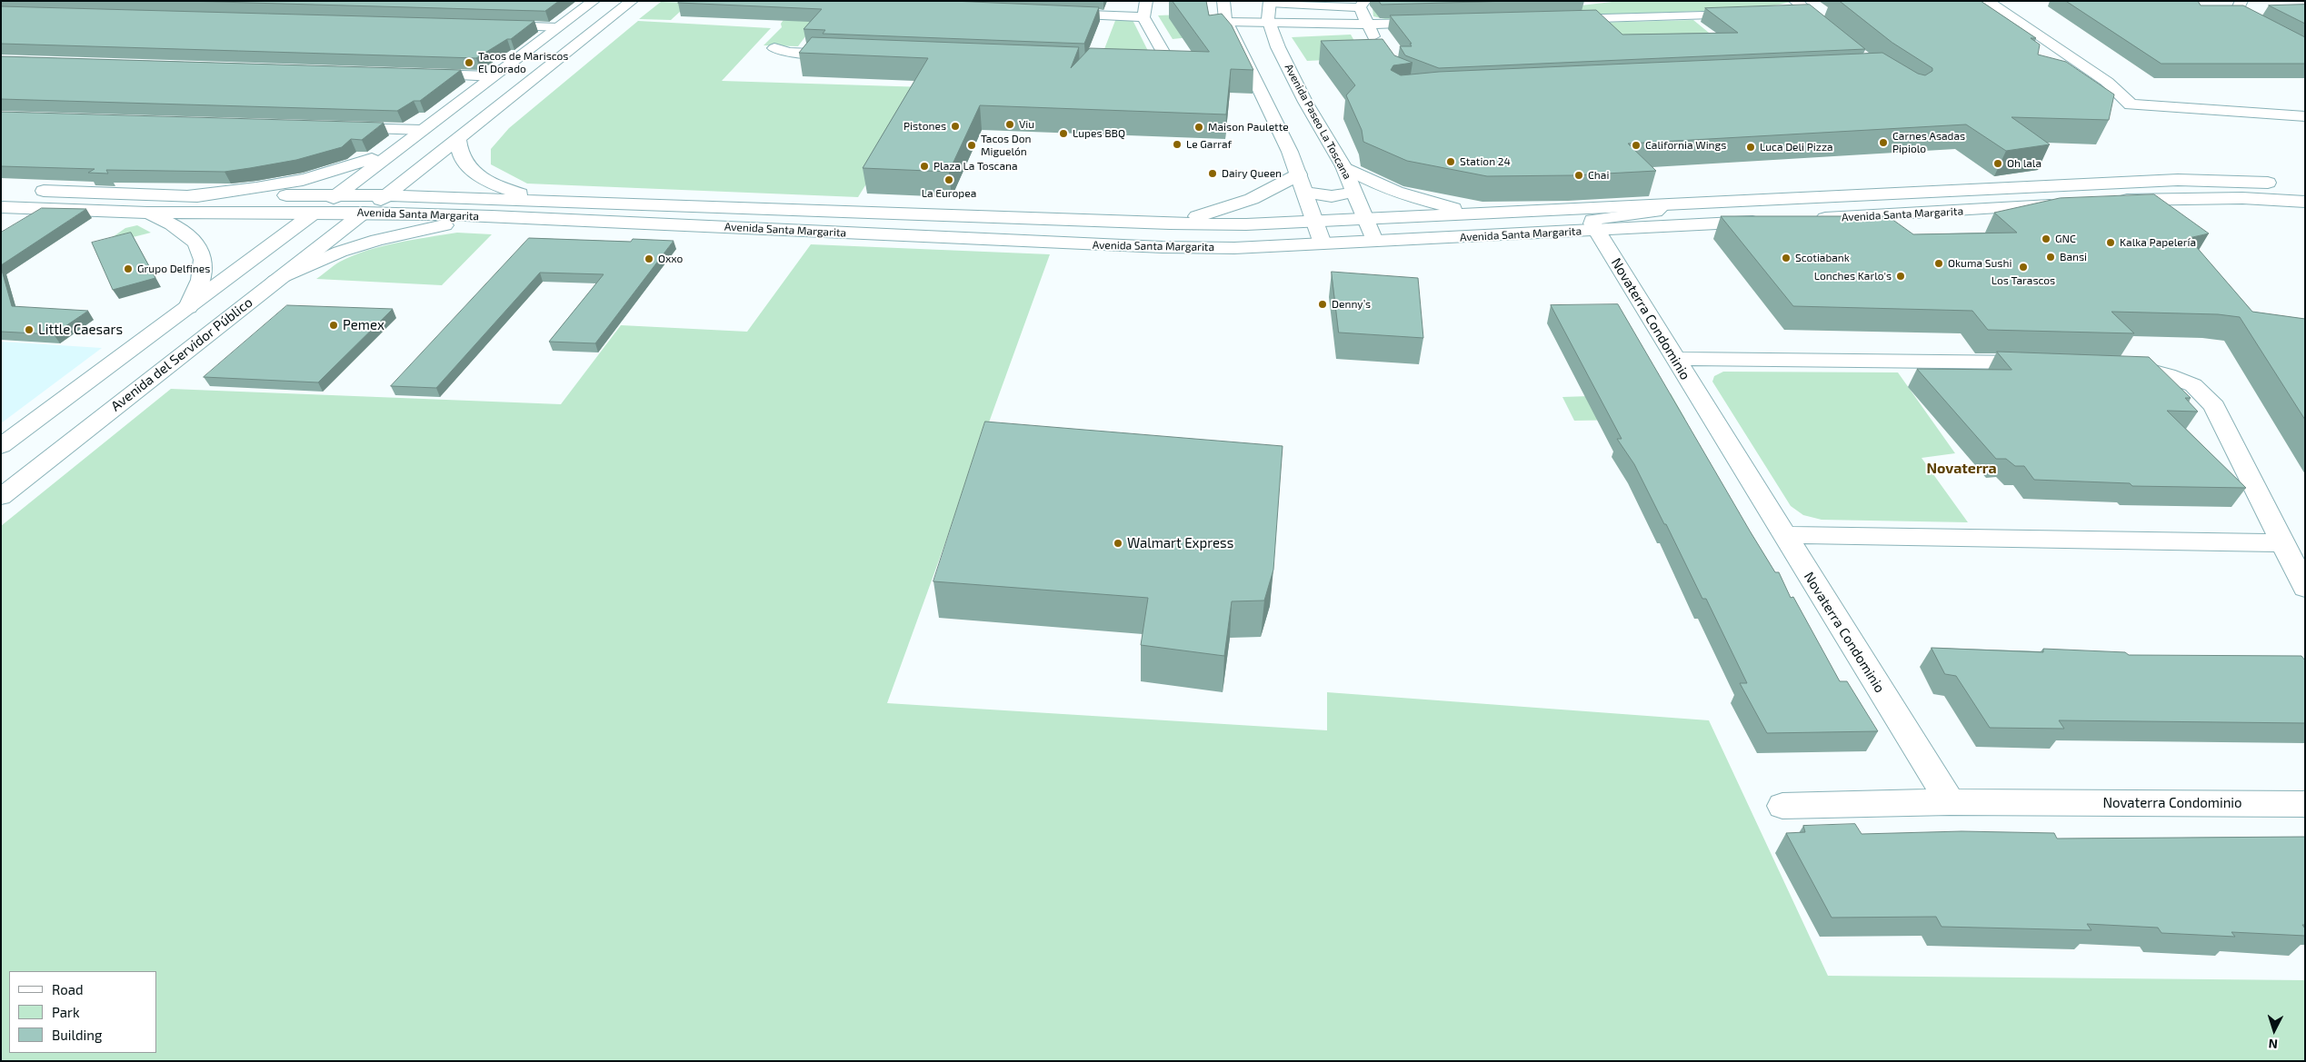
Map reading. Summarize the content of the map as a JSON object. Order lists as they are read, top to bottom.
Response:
{
  "streets": {
    "main road": [
      "Avenida Paseo La Toscana",
      "Avenida Santa Margarita",
      "Novaterra Condominio",
      "Avenida del Servidor Público"
    ]
  },
  "crossings": [
    ["Avenida Paseo La Toscana", "Avenida Santa Margarita"],
    ["Avenida Santa Margarita", "Novaterra Condominio"],
    ["Avenida Santa Margarita", "Avenida del Servidor Público"]
  ],
  "districts": ["Novaterra"],
  "places": [
    "Tacos de Mariscos El Dorado",
    "Viu",
    "Pistones",
    "Maison Paulette",
    "Lupes BBQ",
    "Carnes Asadas Pipiolo",
    "Le Garraf",
    "Tacos Don Miguelón",
    "California Wings",
    "Luca Deli Pizza",
    "Station 24",
    "Oh lala",
    "Plaza La Toscana",
    "Dairy Queen",
    "Chai",
    "La Europea",
    "GNC",
    "Kalka Papelería",
    "Bansi",
    "Scotiabank",
    "Oxxo",
    "Okuma Sushi",
    "Los Tarascos",
    "Grupo Delfines",
    "Lonches Karlo's",
    "Denny’s",
    "Pemex",
    "Little Caesars",
    "Walmart Express"
  ],
  "legend": ["Road", "Park", "Building"],
  "north": "bottom"
}
